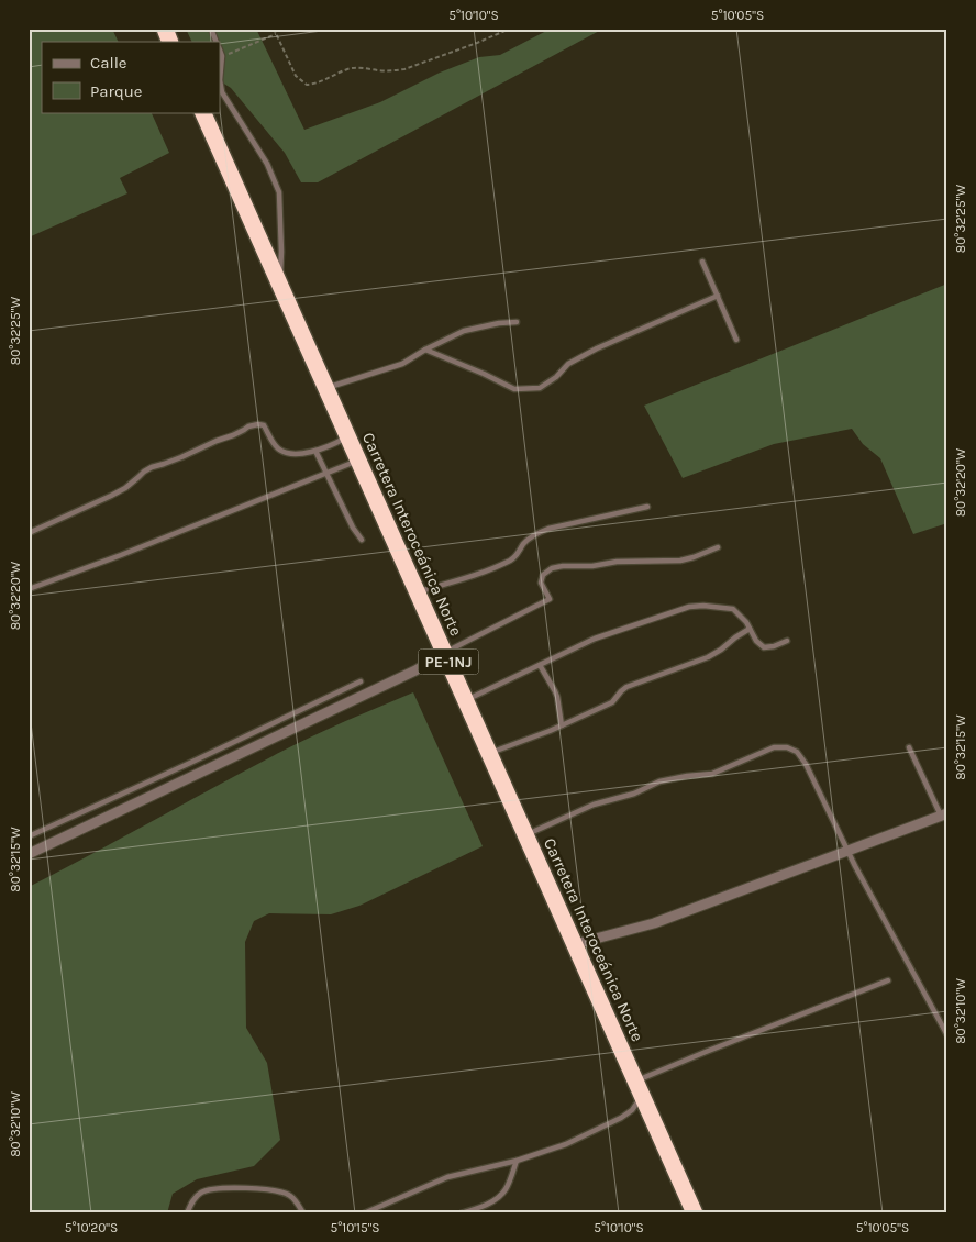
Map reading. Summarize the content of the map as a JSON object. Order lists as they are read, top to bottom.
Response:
{
  "streets": {
    "highway": ["Carretera Interoceánica Norte", "PE-1NJ"]
  },
  "legend": ["Calle", "Parque"],
  "coordinates": [
    "5°10'10\"S",
    "5°10'05\"S",
    "80°32'25\"W",
    "80°32'20\"W",
    "80°32'15\"W",
    "80°32'10\"W",
    "5°10'20\"S",
    "5°10'15\"S"
  ]
}
